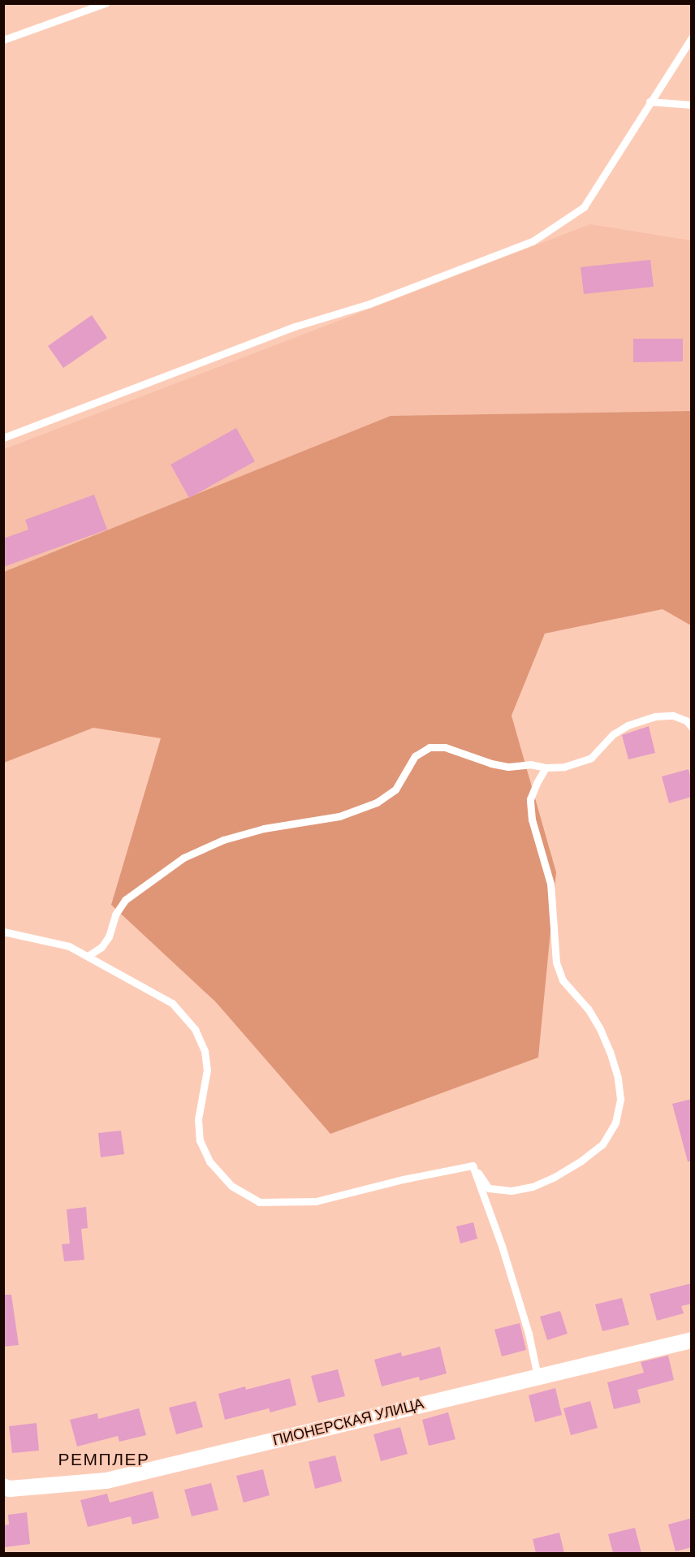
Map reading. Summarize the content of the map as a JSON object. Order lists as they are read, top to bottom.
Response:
{
  "streets": {
    "street": ["ПИОНЕРСКАЯ УЛИЦА"]
  },
  "districts": ["РЕМПЛЕР"]
}
